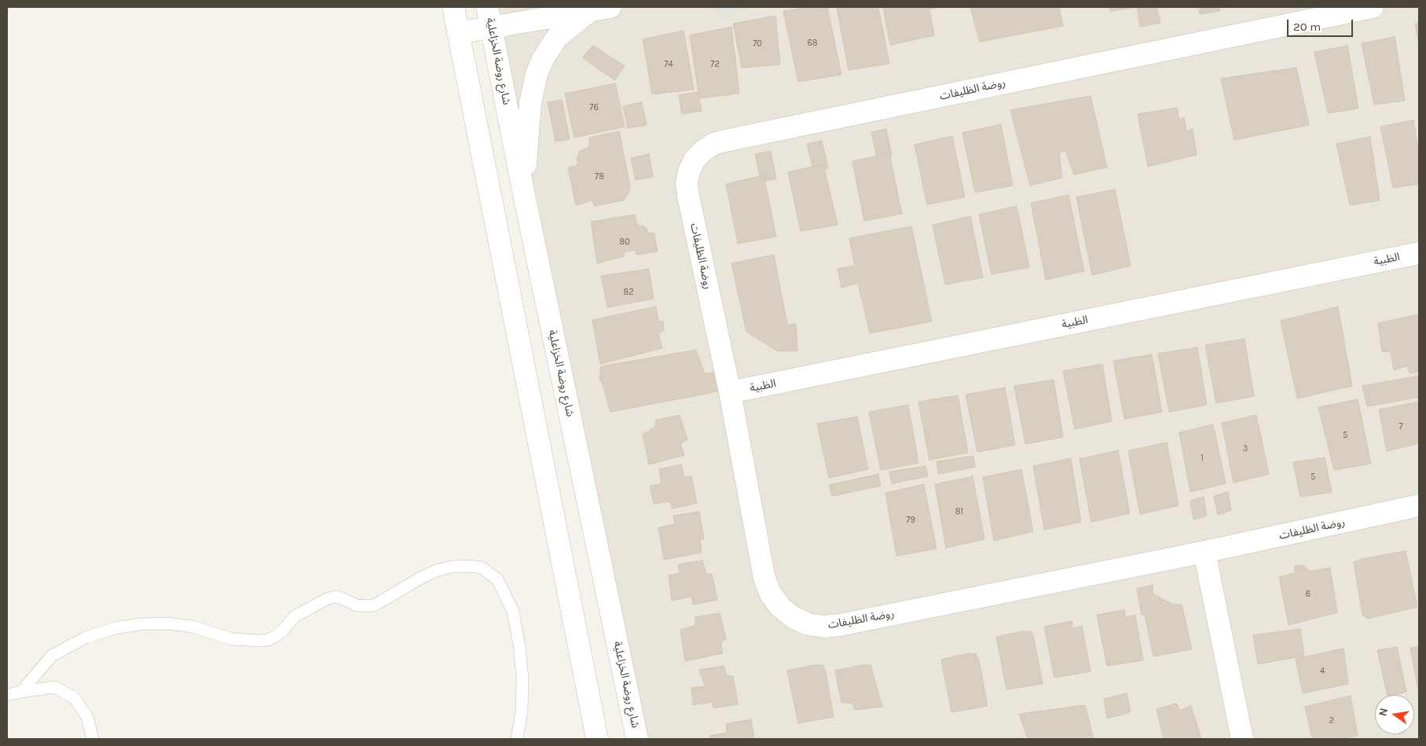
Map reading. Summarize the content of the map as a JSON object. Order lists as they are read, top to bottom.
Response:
{
  "streets": {
    "street": ["شارع روضة الخزاعلية", "روضة الظليفات", "الظبية"]
  },
  "crossings": [
    ["روضة الظليفات", "الظبية"]
  ],
  "house_numbers": [
    "68",
    "70",
    "74",
    "72",
    "76",
    "78",
    "80",
    "82",
    "7",
    "5",
    "3",
    "1",
    "5",
    "81",
    "79",
    "6",
    "4",
    "2"
  ],
  "scale_bar": "20 m",
  "north": "left"
}
